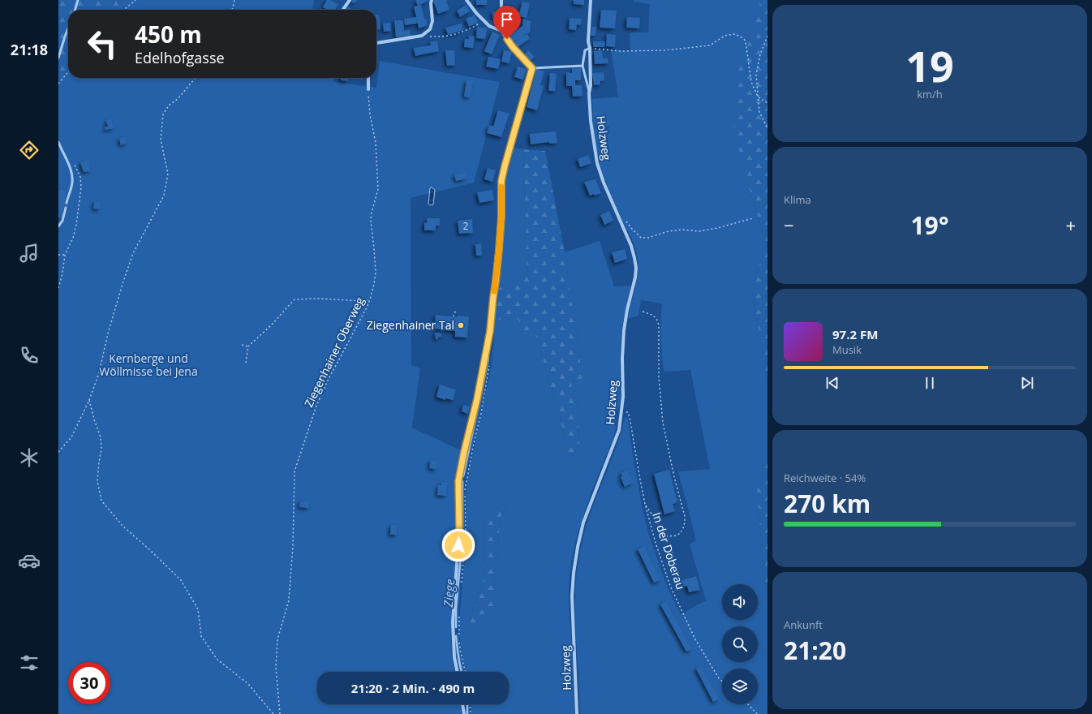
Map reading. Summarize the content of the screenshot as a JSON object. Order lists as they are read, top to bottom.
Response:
{
  "streets": {
    "street": ["Holzweg"],
    "path": ["Ziegenhainer Oberweg", "In der Doberau"]
  },
  "crossings": [
    ["Holzweg", "In der Doberau"]
  ],
  "water": ["Ziege"],
  "parks": ["Kernberge und Wöllmisse bei Jena"],
  "places": ["Ziegenhainer Tal"],
  "house_numbers": ["2"],
  "page": {
    "tabs": "21:18",
    "tile": [
      ["19", "km/h"],
      "Klima",
      ["Reichweite · 54%", "270 km"],
      ["Ankunft", "21:20"]
    ],
    "turn": ["450 m", "Edelhofgasse"],
    "heat": ["−", "19°", "+"],
    "song": ["97.2 FM", "Musik"],
    "limit": "30",
    "trip": "21:20 · 2 Min. · 490 m"
  }
}
